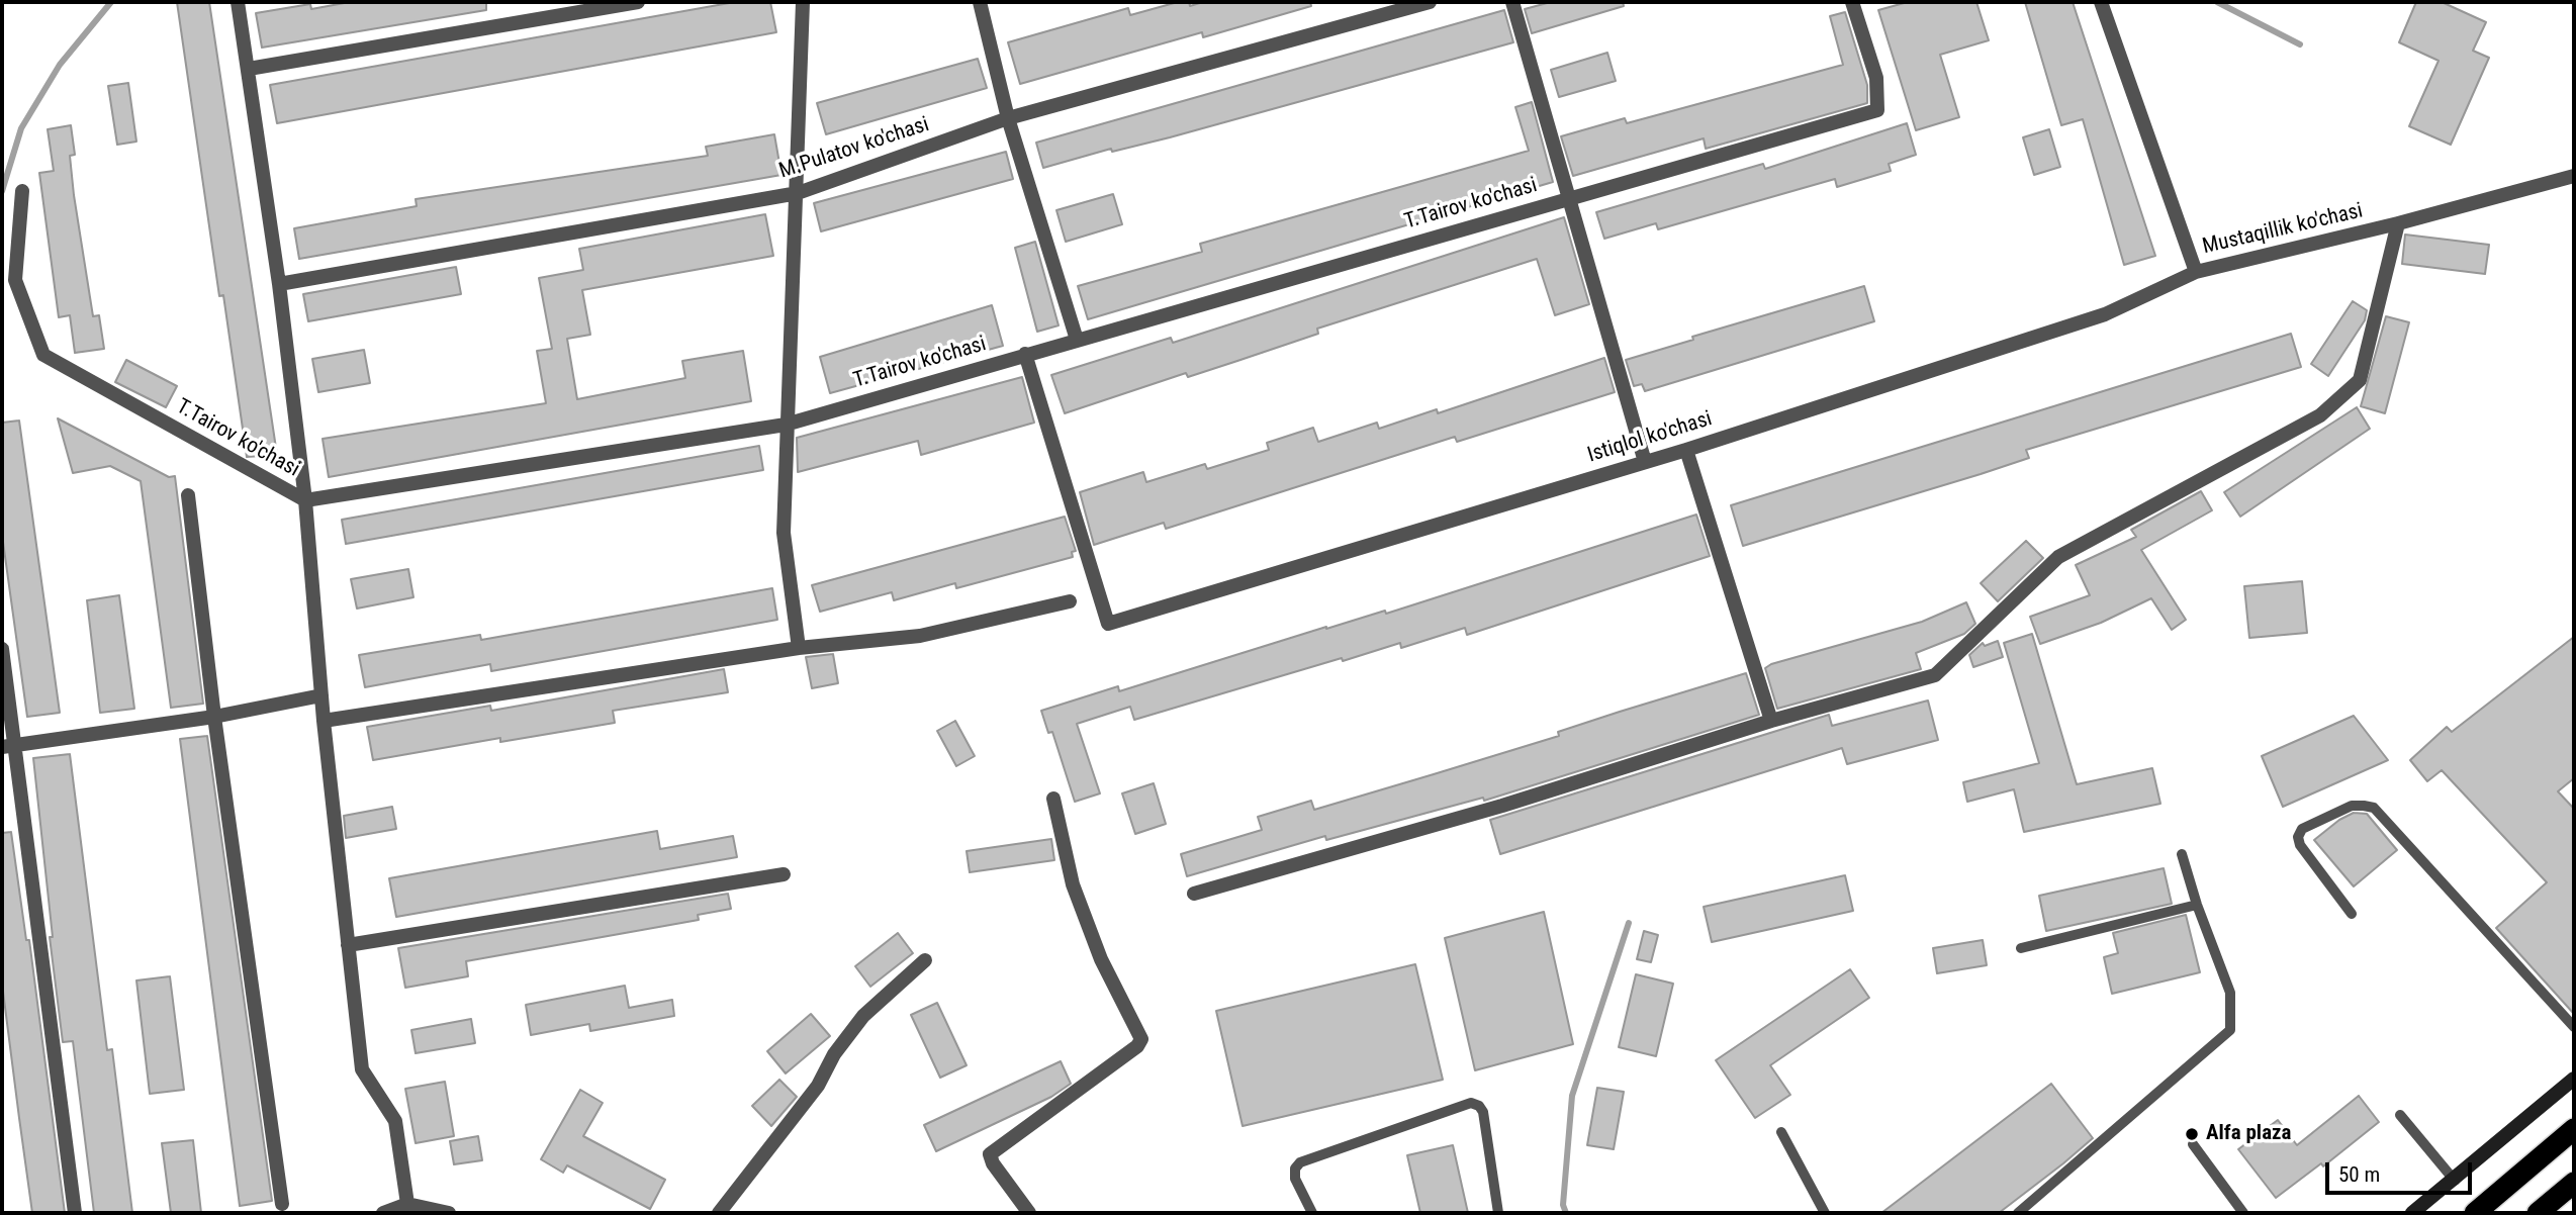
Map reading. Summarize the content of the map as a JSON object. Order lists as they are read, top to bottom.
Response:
{
  "streets": {
    "street": [
      "M.Pulatov ko'chasi",
      "T.Tairov ko'chasi",
      "Mustaqillik ko'chasi",
      "Istiqlol ko'chasi"
    ]
  },
  "crossings": [
    ["T.Tairov ko'chasi", "Istiqlol ko'chasi"],
    ["Mustaqillik ko'chasi", "Istiqlol ko'chasi"]
  ],
  "places": ["Alfa plaza"],
  "scale_bar": "50 m"
}
